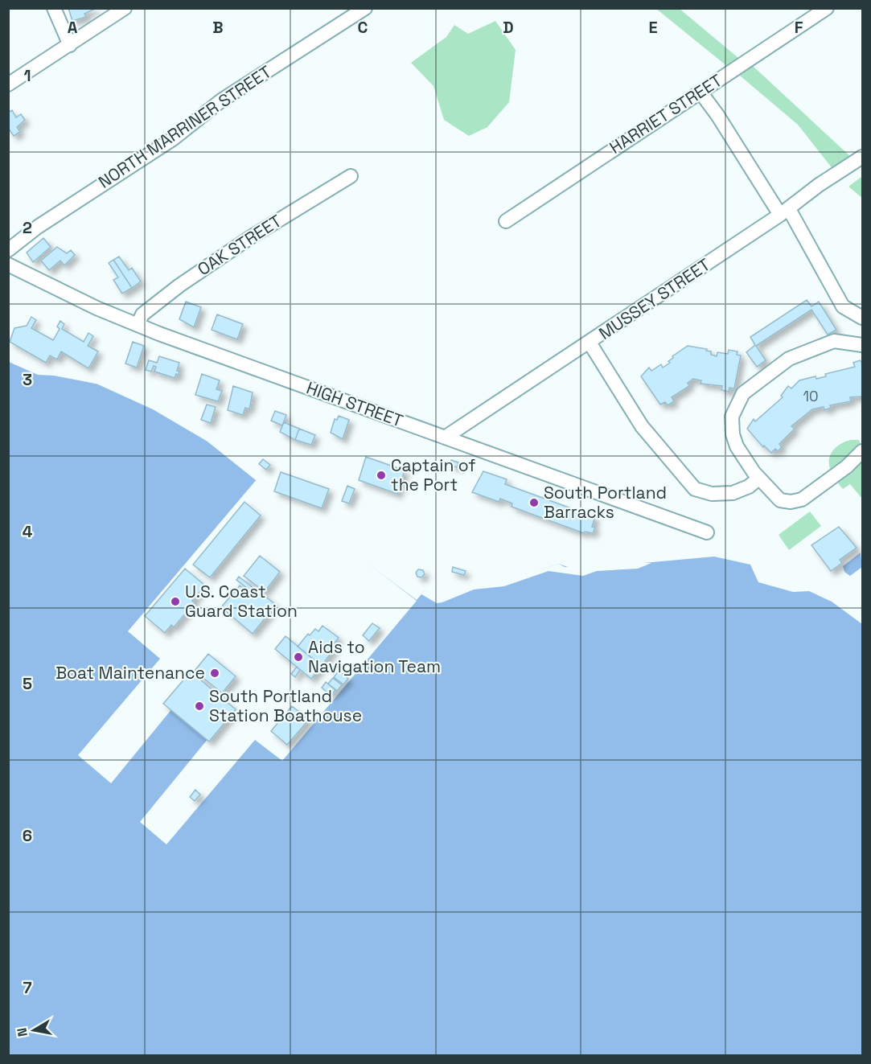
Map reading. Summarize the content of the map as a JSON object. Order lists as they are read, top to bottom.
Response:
{
  "streets": {
    "street": [
      "HARRIET STREET",
      "NORTH MARRINER STREET",
      "OAK STREET",
      "MUSSEY STREET",
      "HIGH STREET"
    ]
  },
  "crossings": [
    ["OAK STREET", "HIGH STREET"],
    ["MUSSEY STREET", "HIGH STREET"]
  ],
  "places": [
    "Captain of the Port",
    "South Portland Barracks",
    "U.S. Coast Guard Station",
    "Aids to Navigation Team",
    "Boat Maintenance",
    "South Portland Station Boathouse"
  ],
  "house_numbers": ["10"],
  "north": "left",
  "grid": {
    "columns": [
      "A",
      "B",
      "C",
      "D",
      "E",
      "F"
    ],
    "rows": [
      "1",
      "2",
      "3",
      "4",
      "5",
      "6",
      "7"
    ]
  }
}
